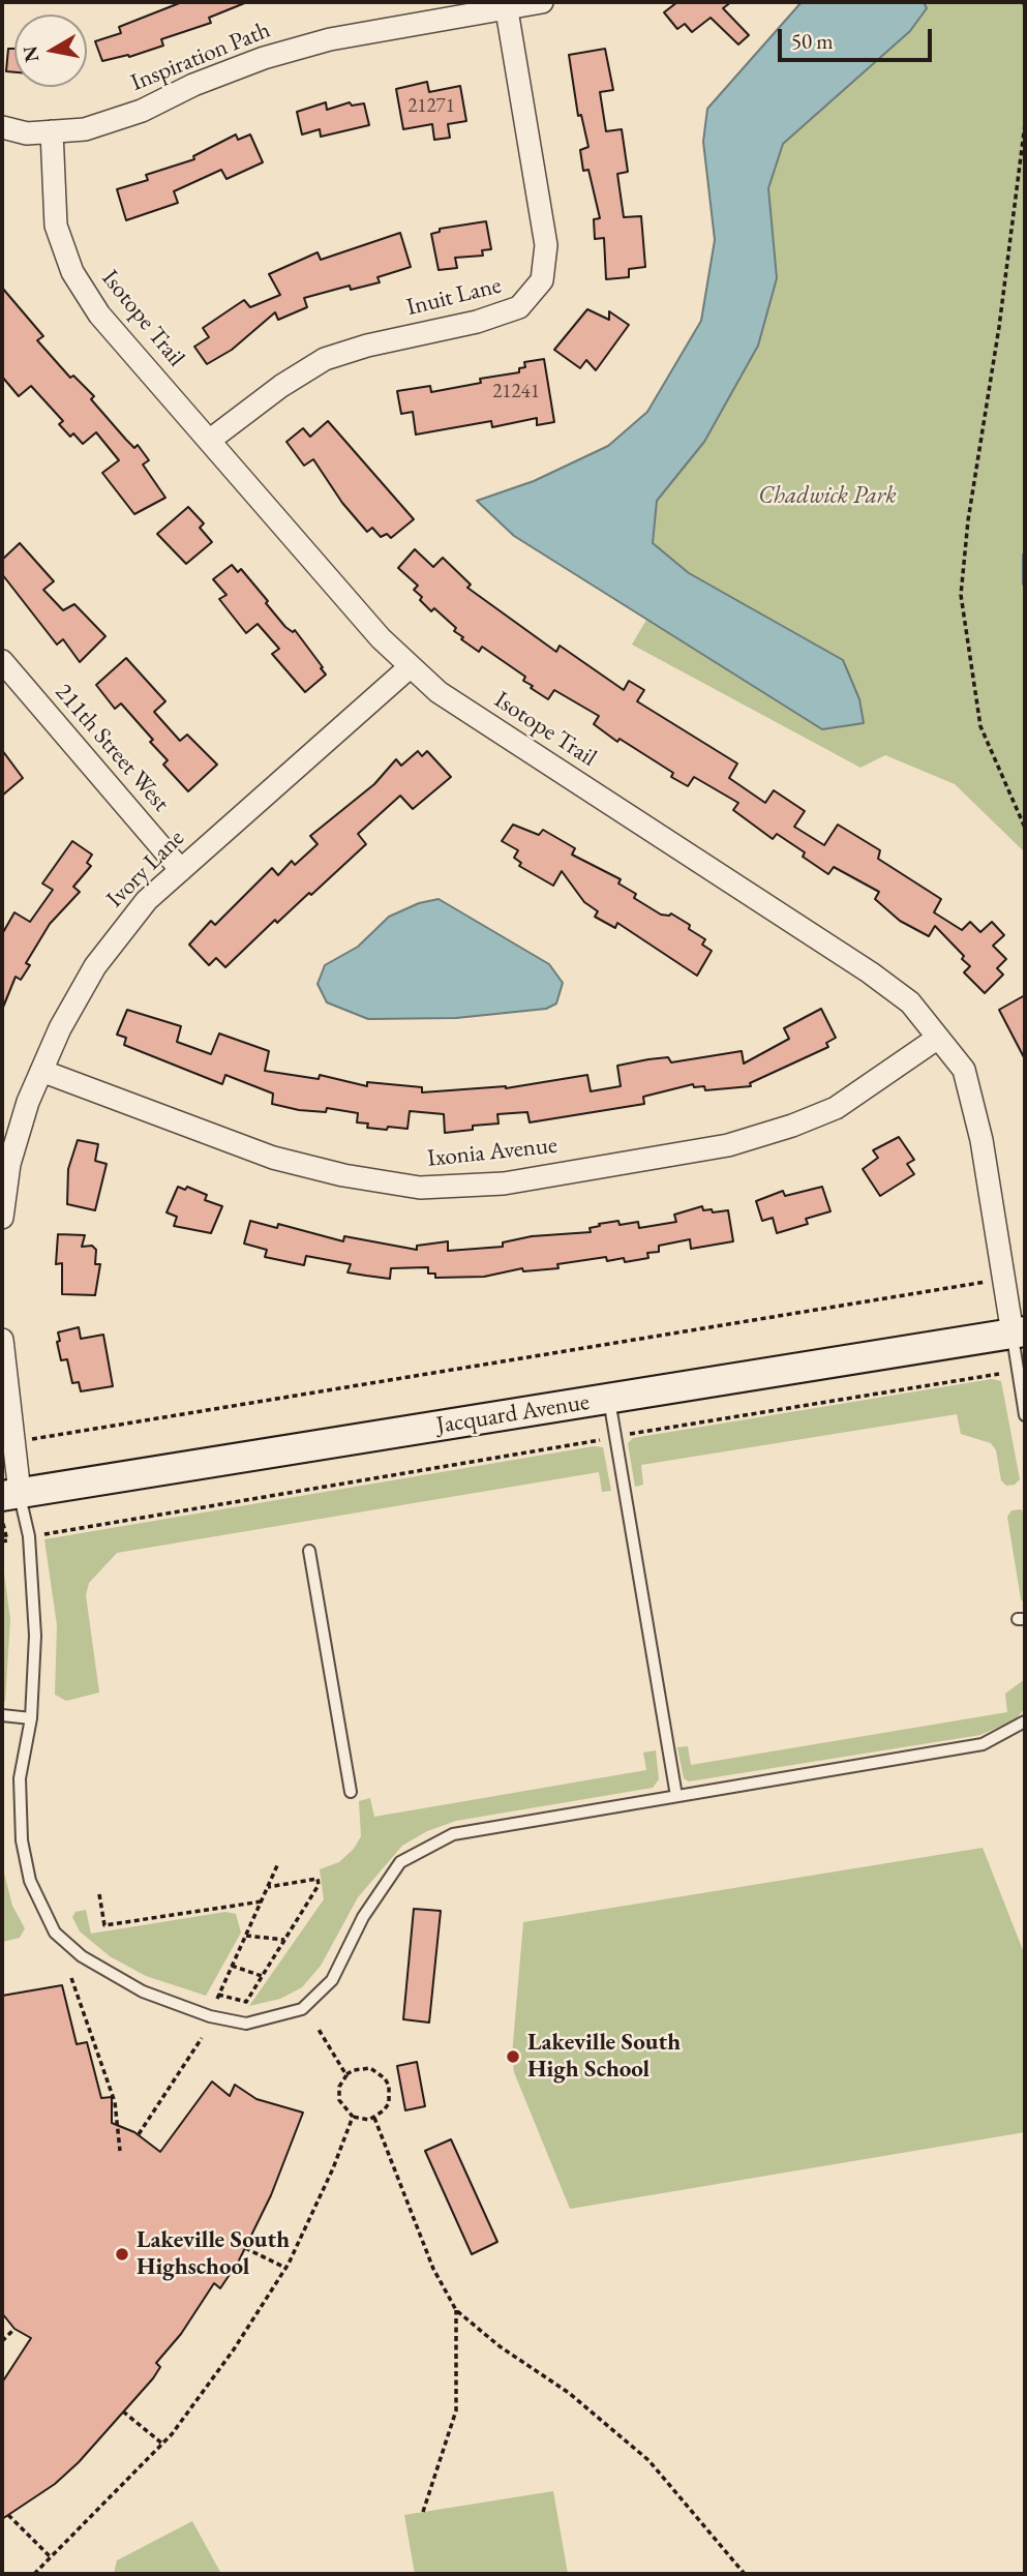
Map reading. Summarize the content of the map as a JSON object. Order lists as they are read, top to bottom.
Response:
{
  "streets": {
    "street": [
      "Inspiration Path",
      "Inuit Lane",
      "Isotope Trail",
      "211th Street West",
      "Ivory Lane",
      "Ixonia Avenue",
      "Jacquard Avenue"
    ]
  },
  "crossings": [
    ["Inspiration Path", "Inuit Lane"],
    ["Inspiration Path", "Isotope Trail"],
    ["Inuit Lane", "Isotope Trail"],
    ["Isotope Trail", "Ivory Lane"],
    ["Isotope Trail", "Ixonia Avenue"],
    ["Isotope Trail", "Jacquard Avenue"],
    ["211th Street West", "Ivory Lane"],
    ["Ivory Lane", "Ixonia Avenue"]
  ],
  "parks": ["Chadwick Park"],
  "places": ["Lakeville South High School", "Lakeville South Highschool"],
  "house_numbers": ["21271", "21241"],
  "scale_bar": "50 m",
  "north": "left"
}
